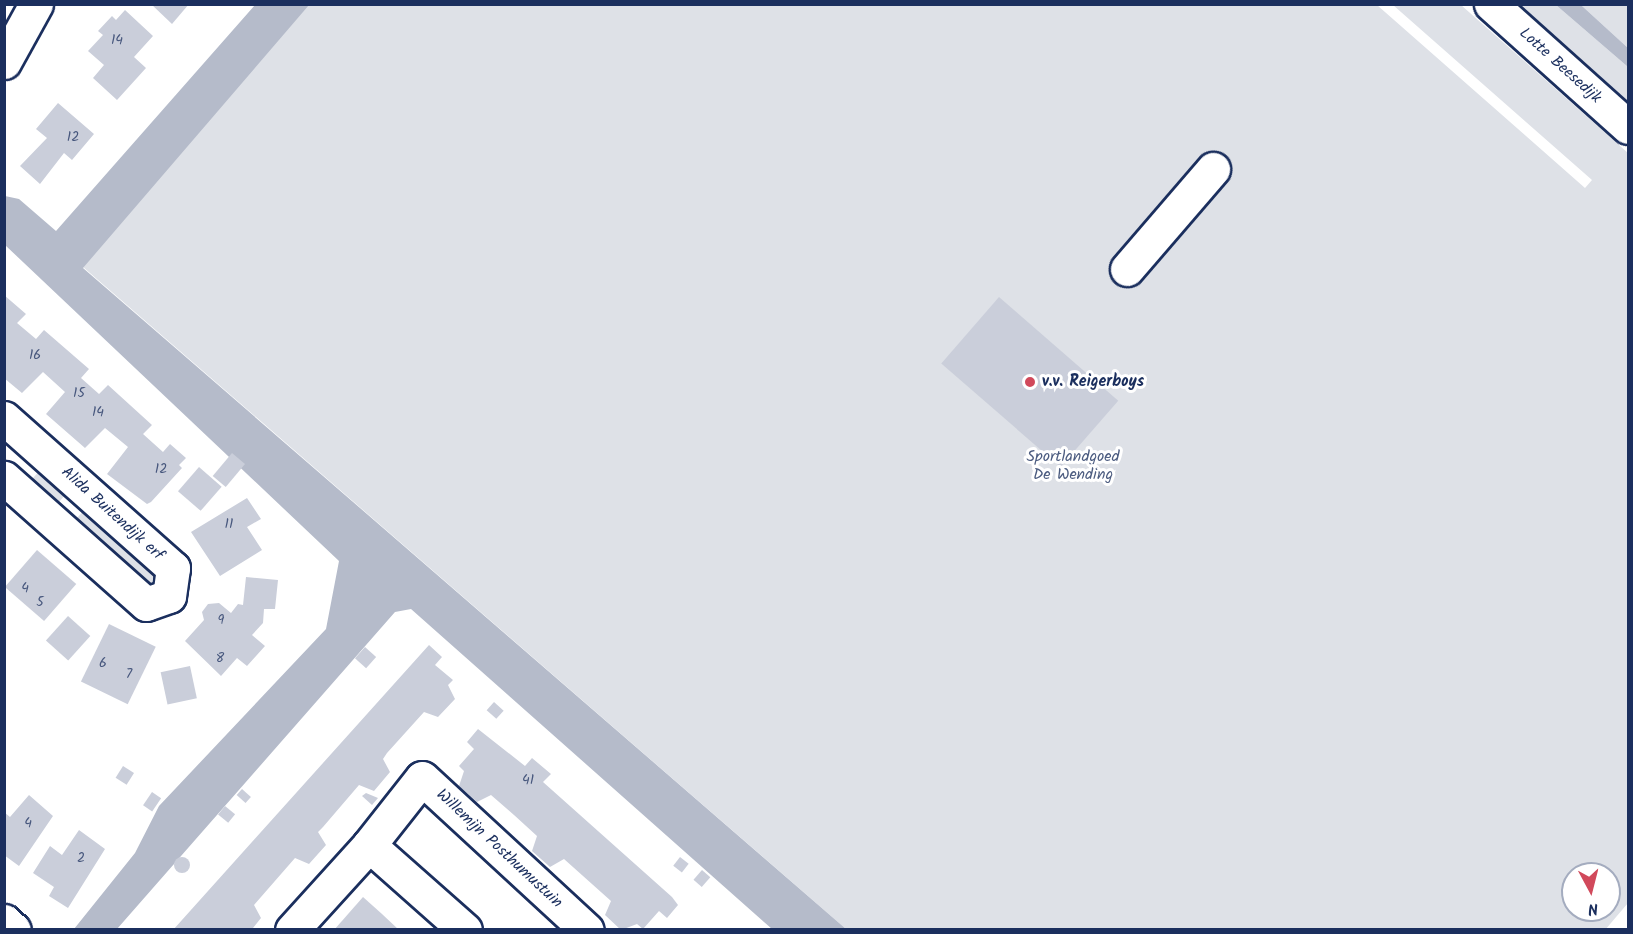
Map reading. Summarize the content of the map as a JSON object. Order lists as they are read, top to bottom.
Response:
{
  "streets": {
    "street": ["Lotte Beesedijk", "Alida Buitendijk erf", "Willemijn Posthumustuin"]
  },
  "parks": ["Sportlandgoed De Wending"],
  "places": ["v.v. Reigerboys"],
  "house_numbers": [
    "14",
    "12",
    "16",
    "15",
    "14",
    "12",
    "11",
    "4",
    "5",
    "9",
    "8",
    "6",
    "7",
    "41",
    "4",
    "2"
  ],
  "north": "bottom"
}
